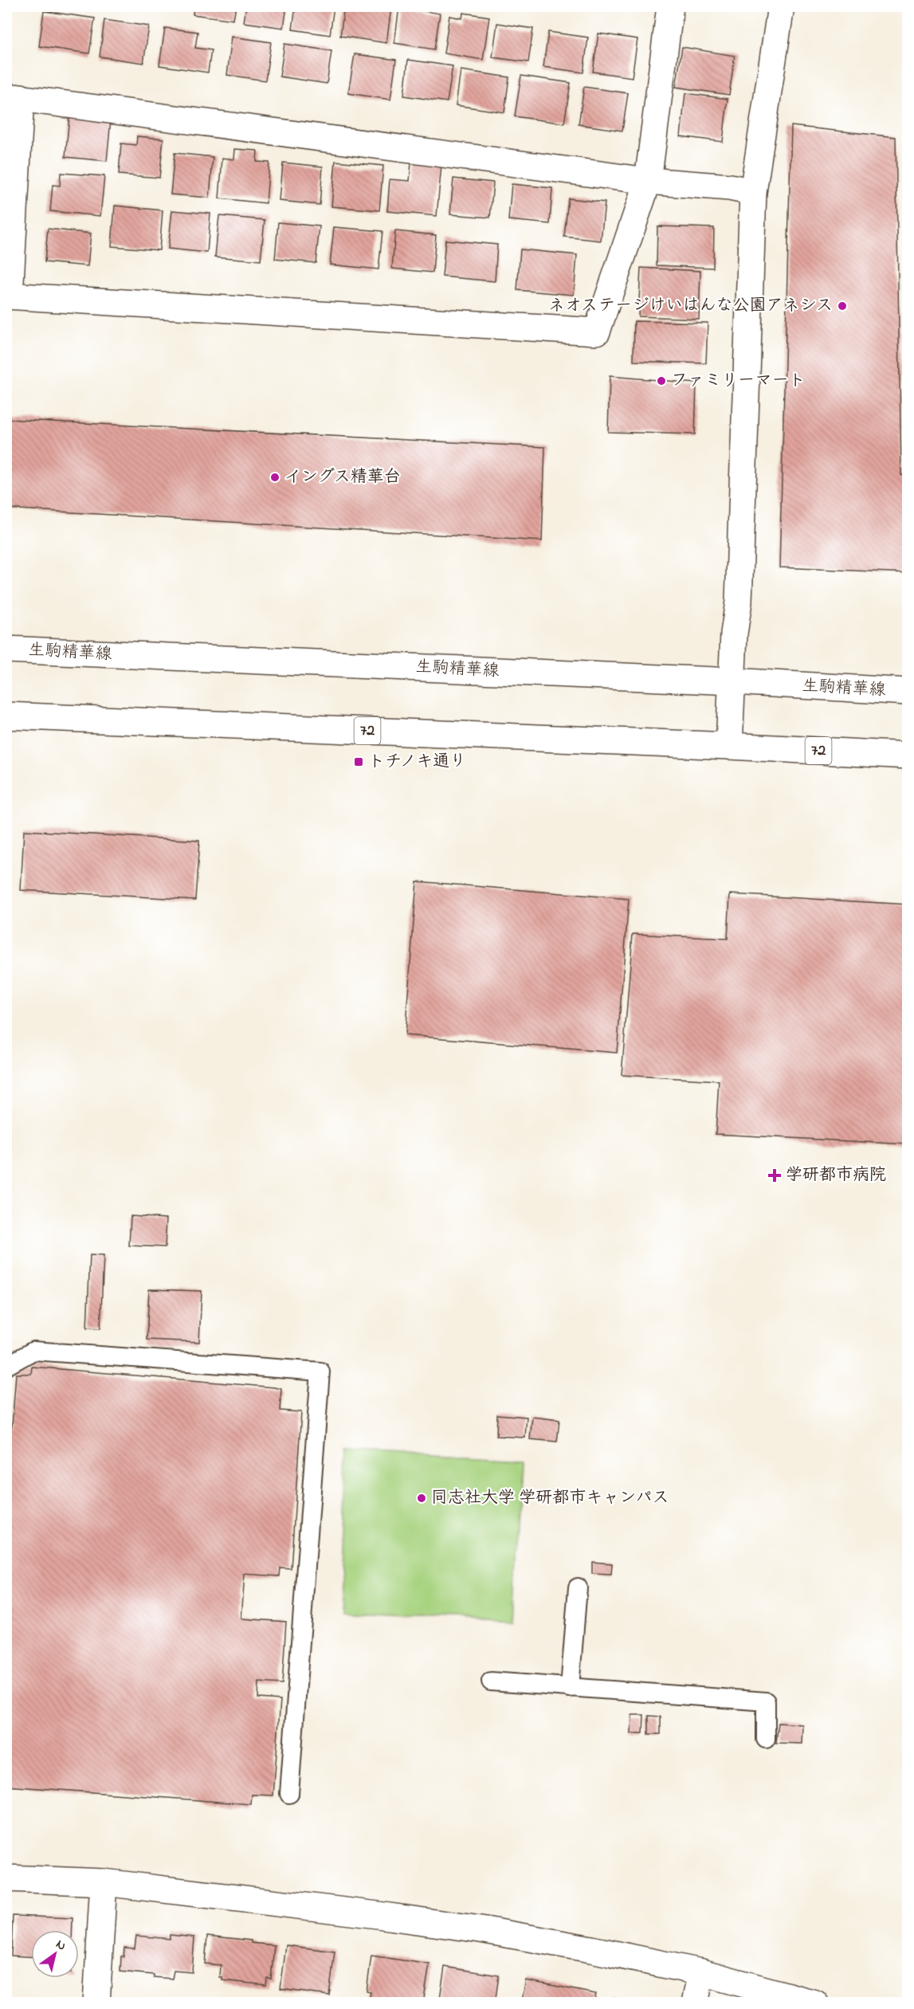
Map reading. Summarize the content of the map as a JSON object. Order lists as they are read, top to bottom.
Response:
{
  "streets": {
    "street": ["生駒精華線", "72"]
  },
  "places": {
    "other": [
      "ネオステージけいはんな公園アネシス",
      "ファミリーマート",
      "イングス精華台",
      "同志社大学 学研都市キャンパス"
    ],
    "transit": ["トチノキ通り"],
    "health": ["学研都市病院"]
  },
  "north": "top right"
}
